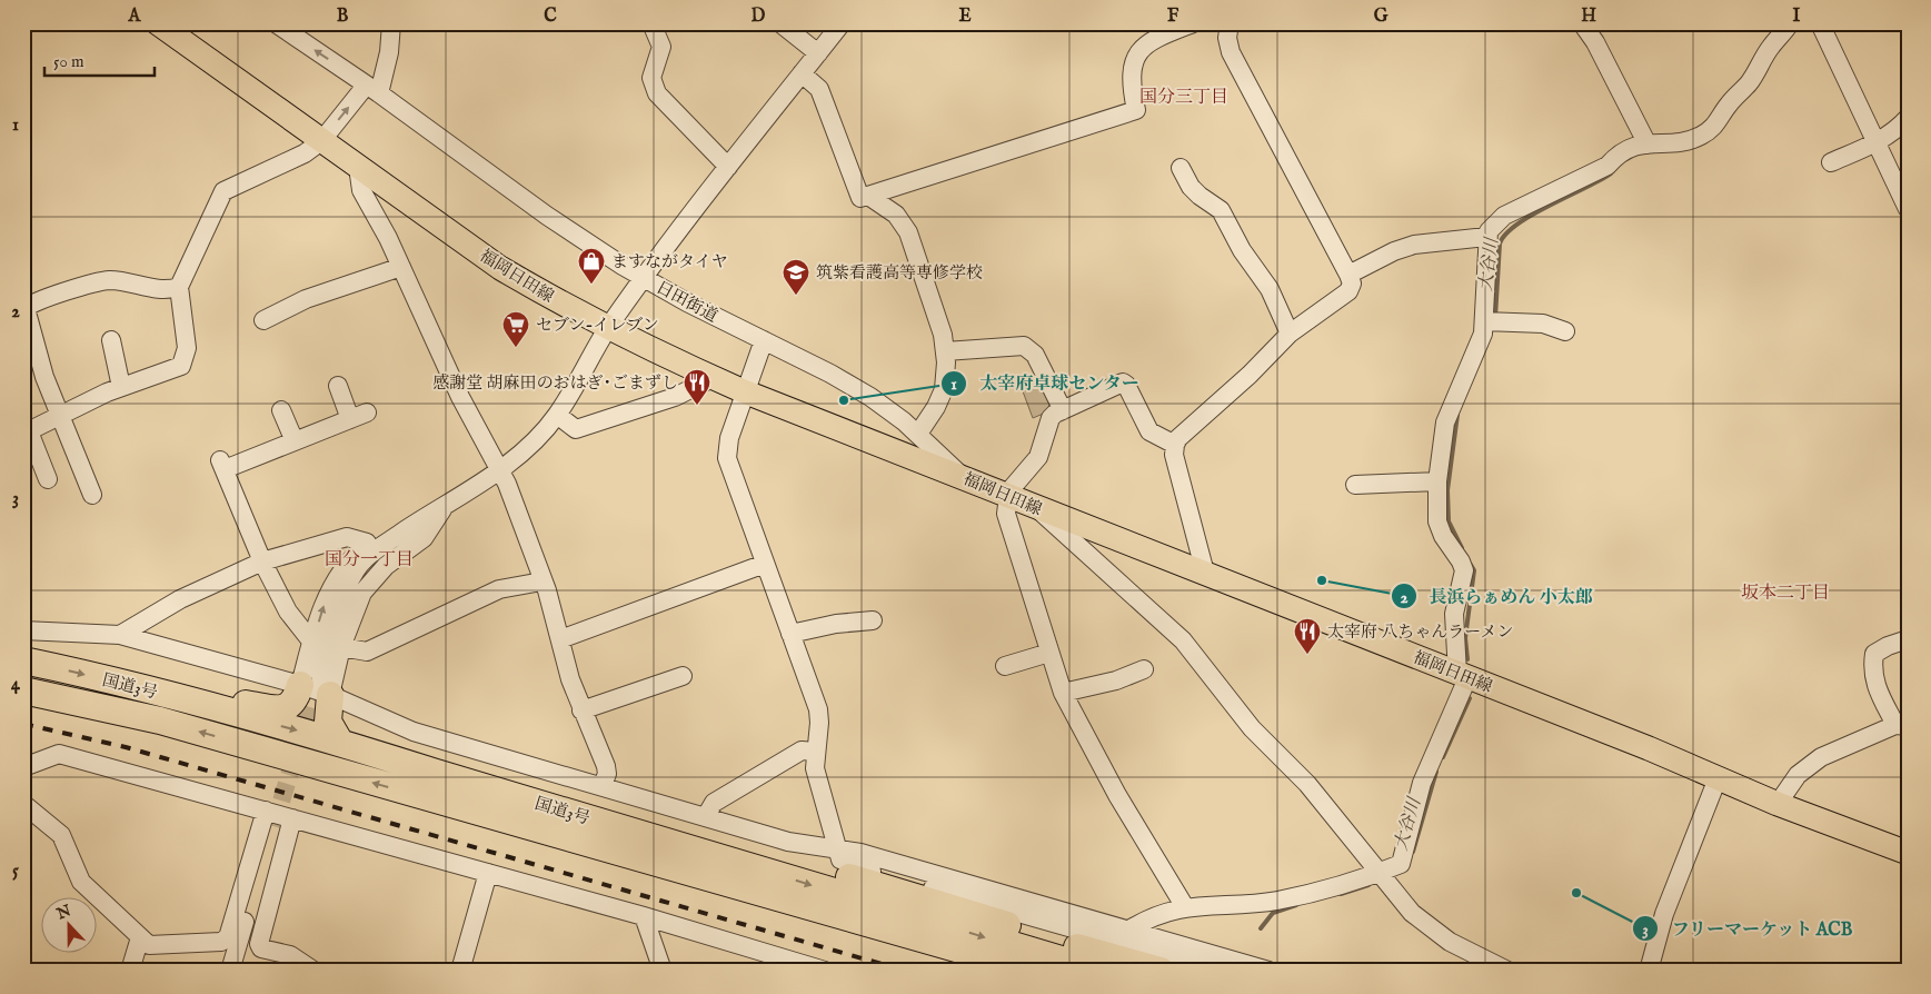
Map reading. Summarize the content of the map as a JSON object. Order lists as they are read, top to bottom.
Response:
{
  "streets": {
    "highway": ["国道3号"],
    "main road": ["福岡日田線"],
    "street": ["日田街道"]
  },
  "crossings": [
    ["福岡日田線", "日田街道"]
  ],
  "districts": ["国分三丁目", "国分一丁目", "坂本二丁目"],
  "water": ["大谷川"],
  "places": {
    "shop": ["ますながタイヤ"],
    "school or university": ["筑紫看護高等専修学校"],
    "supermarket": ["セブン-イレブン"],
    "other": ["太宰府卓球センター", "長浜らぁめん 小太郎", "フリーマーケット ACB"],
    "restaurant": ["感謝堂 胡麻田のおはぎ･ごまずし", "太宰府 八ちゃんラーメン"]
  },
  "scale_bar": "50 m",
  "north": "top",
  "grid": {
    "columns": [
      "A",
      "B",
      "C",
      "D",
      "E",
      "F",
      "G",
      "H",
      "I"
    ],
    "rows": [
      "1",
      "2",
      "3",
      "4",
      "5"
    ]
  }
}
